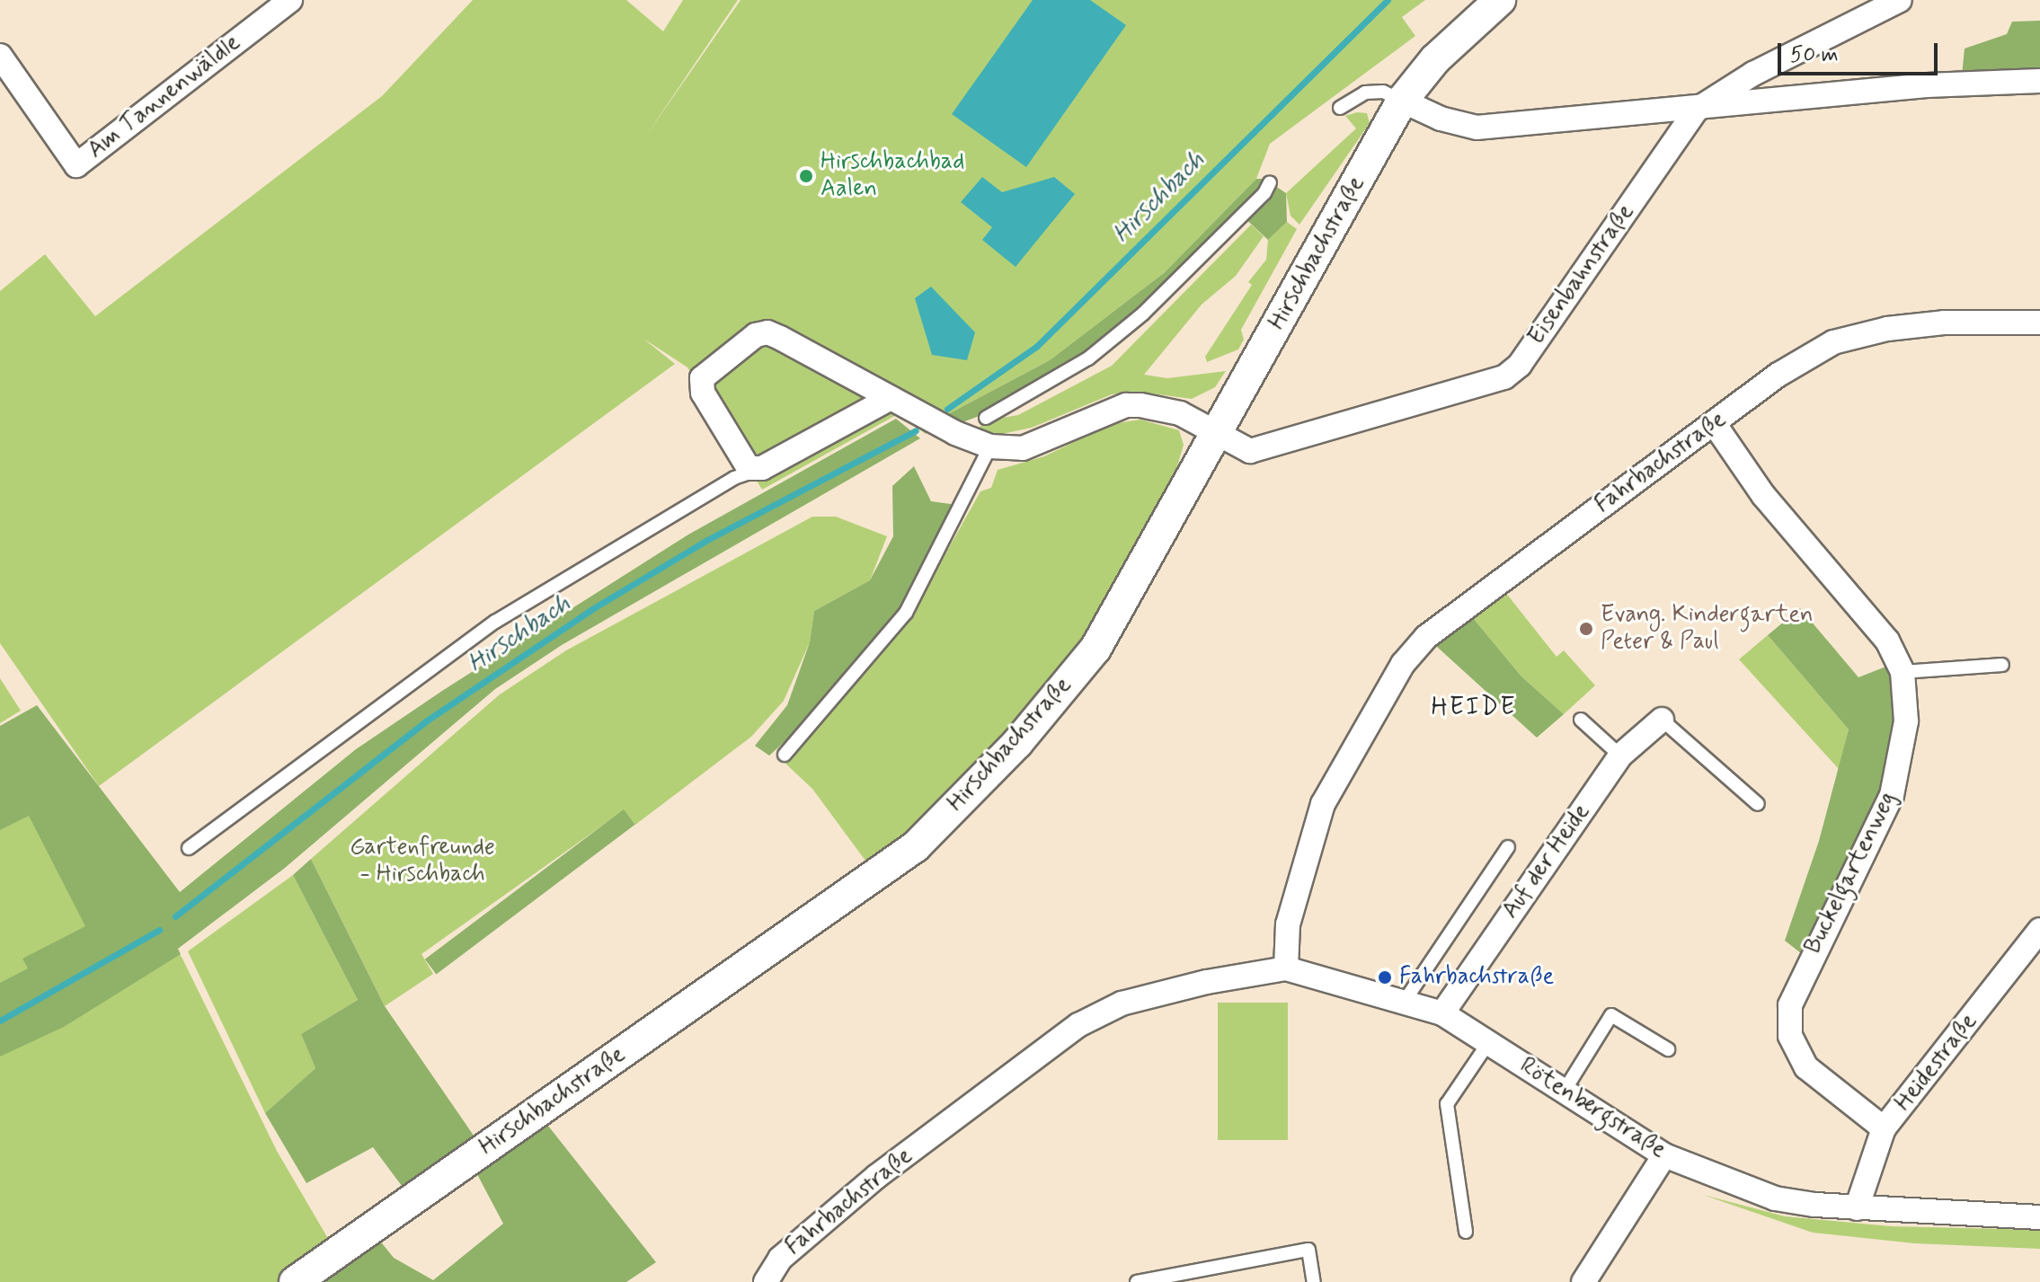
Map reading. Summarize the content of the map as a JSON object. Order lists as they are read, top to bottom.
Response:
{
  "streets": {
    "street": [
      "Am Tannenwäldle",
      "Hirschbachstraße",
      "Eisenbahnstraße",
      "Fahrbachstraße",
      "Auf der Heide",
      "Buckelgartenweg",
      "Heidestraße",
      "Rötenbergstraße"
    ]
  },
  "crossings": [
    ["Hirschbachstraße", "Eisenbahnstraße"],
    ["Fahrbachstraße", "Buckelgartenweg"],
    ["Fahrbachstraße", "Rötenbergstraße"],
    ["Auf der Heide", "Rötenbergstraße"],
    ["Buckelgartenweg", "Heidestraße"],
    ["Heidestraße", "Rötenbergstraße"]
  ],
  "districts": ["HEIDE"],
  "water": ["Hirschbach"],
  "parks": ["Gartenfreunde - Hirschbach"],
  "places": ["Hirschbachbad Aalen", "Evang. Kindergarten Peter & Paul", "Fahrbachstraße"],
  "scale_bar": "50 m"
}
